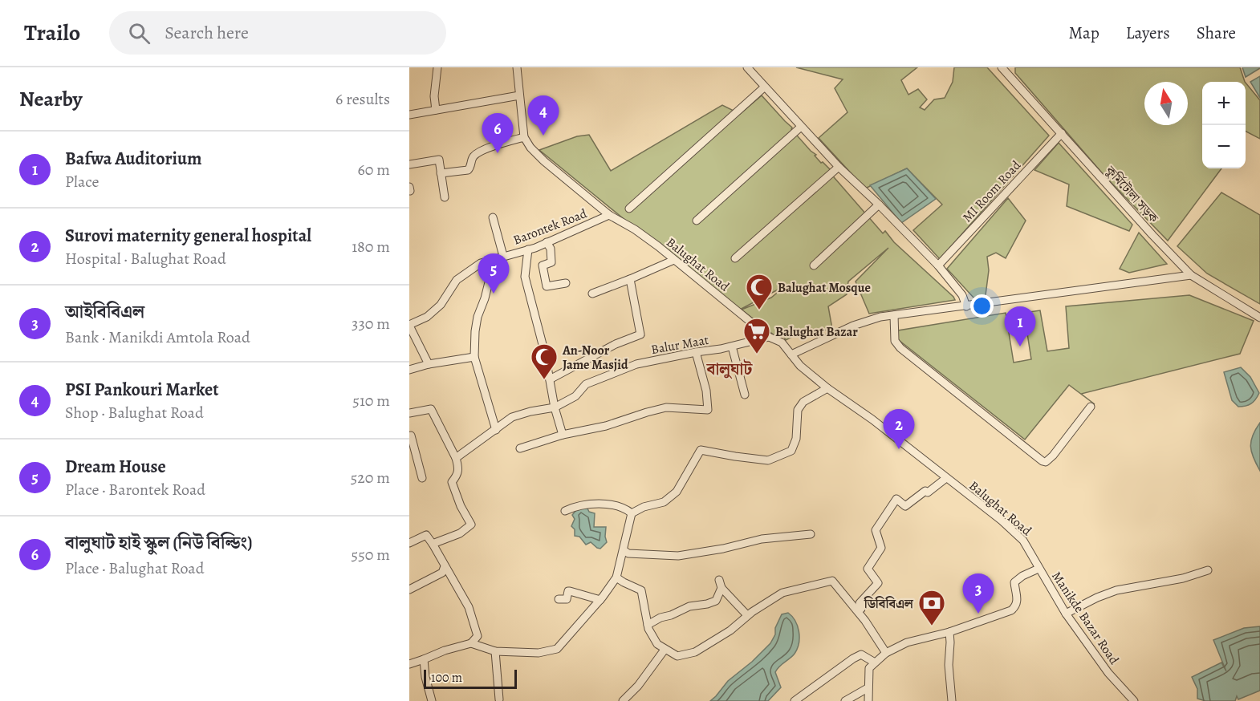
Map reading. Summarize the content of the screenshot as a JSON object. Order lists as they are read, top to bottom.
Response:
{
  "streets": {
    "street": [
      "MI Room Road",
      "কুর্মিটোলা সড়ক",
      "Barontek Road",
      "Balughat Road",
      "Balur Maat",
      "Manikde Bazar Road"
    ]
  },
  "crossings": [
    ["MI Room Road", "কুর্মিটোলা সড়ক"],
    ["Barontek Road", "Balughat Road"],
    ["Balughat Road", "Balur Maat"],
    ["Balughat Road", "Manikde Bazar Road"]
  ],
  "districts": ["বালুঘাট"],
  "places": {
    "mosque": ["Balughat Mosque", "An-Noor Jame Masjid"],
    "supermarket": ["Balughat Bazar"],
    "bank": ["ডিবিবিএল"]
  },
  "scale_bar": "100 m",
  "north": "top",
  "page": {
    "header": "Trailo",
    "search": "Search here",
    "nav": ["Map", "Layers", "Share"],
    "heading": ["Nearby", "6 results"],
    "map_buttons": ["+", "−"],
    "pins": [
      "4",
      "6",
      "5",
      "1",
      "2",
      "3"
    ],
    "list": [
      {
        "mark": "1",
        "name": "Bafwa Auditorium",
        "note": "Place",
        "value": "60 m"
      },
      {
        "mark": "2",
        "name": "Surovi maternity general hospital",
        "note": "Hospital · Balughat Road",
        "value": "180 m"
      },
      {
        "mark": "3",
        "name": "আইবিবিএল",
        "note": "Bank · Manikdi Amtola Road",
        "value": "330 m"
      },
      {
        "mark": "4",
        "name": "PSI Pankouri Market",
        "note": "Shop · Balughat Road",
        "value": "510 m"
      },
      {
        "mark": "5",
        "name": "Dream House",
        "note": "Place · Barontek Road",
        "value": "520 m"
      },
      {
        "mark": "6",
        "name": "বালুঘাট হাই স্কুল (নিউ বিল্ডিং)",
        "note": "Place · Balughat Road",
        "value": "550 m"
      }
    ],
    "scale": "100 m"
  }
}
